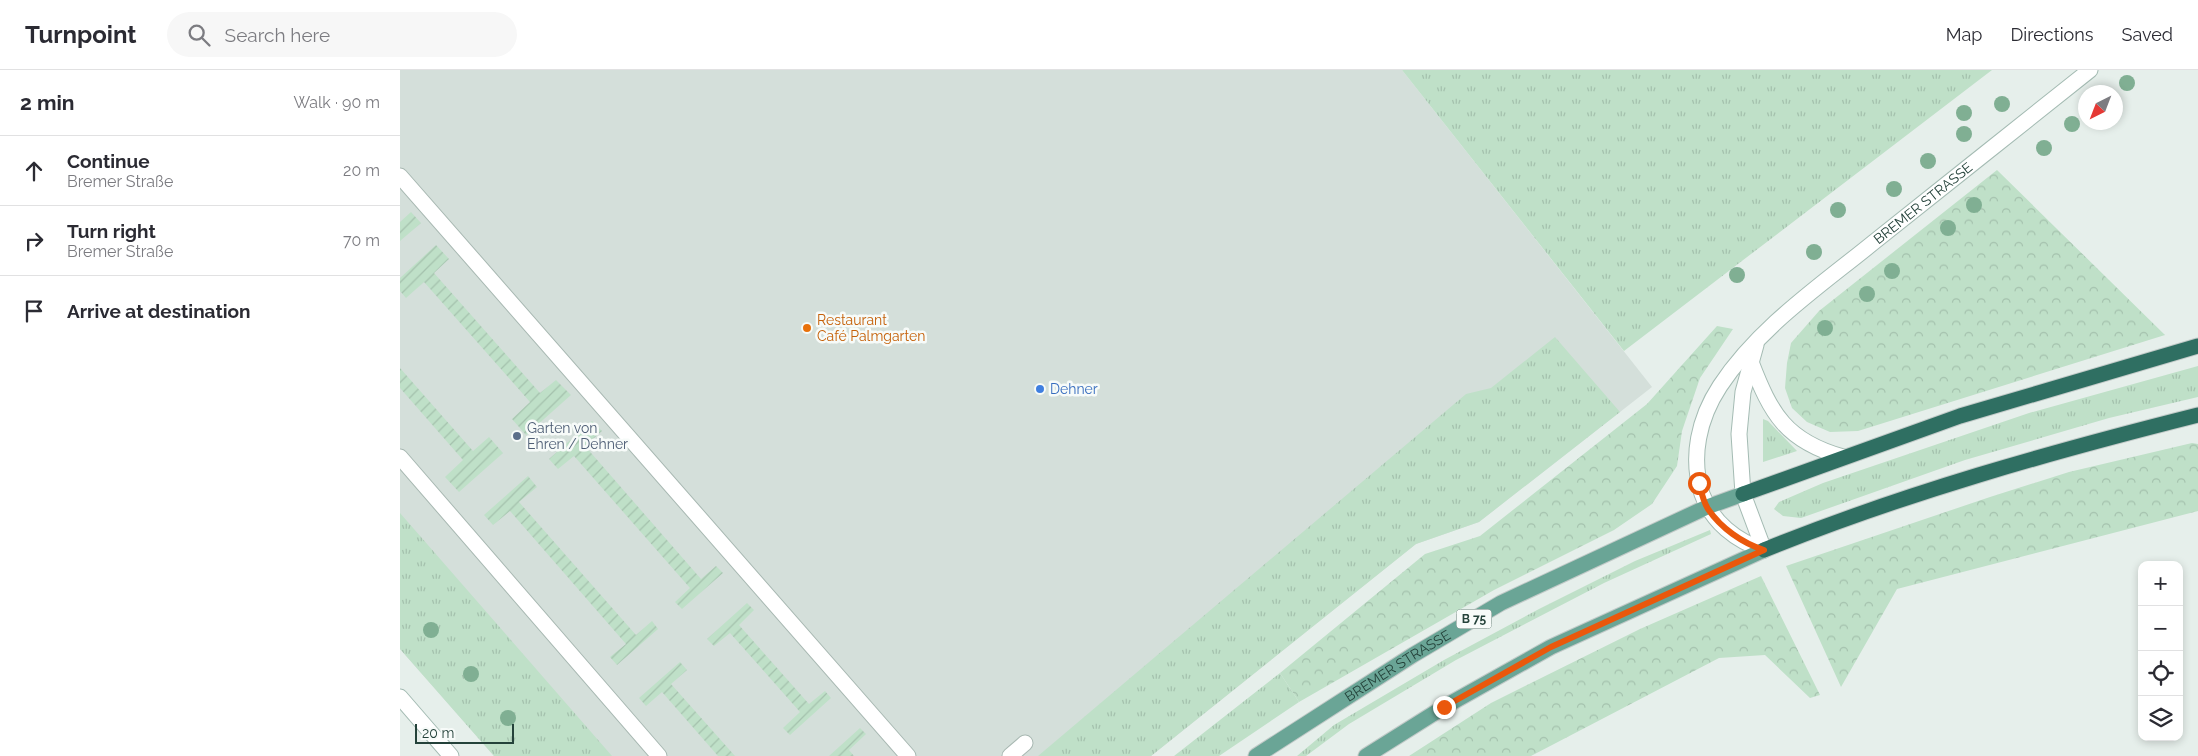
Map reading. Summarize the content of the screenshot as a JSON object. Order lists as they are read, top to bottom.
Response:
{
  "streets": {
    "main road": ["BREMER STRASSE", "B 75"]
  },
  "places": ["Restaurant Café Palmgarten", "Dehner", "Garten von Ehren / Dehner"],
  "scale_bar": "20 m",
  "north": "bottom left",
  "page": {
    "header": "Turnpoint",
    "search": "Search here",
    "nav": ["Map", "Directions", "Saved"],
    "heading": ["2 min", "Walk · 90 m"],
    "list": [
      ["Continue", "Bremer Straße", "20 m"],
      ["Turn right", "Bremer Straße", "70 m"],
      "Arrive at destination"
    ],
    "map_buttons": ["+", "−"],
    "scale": "20 m"
  }
}
